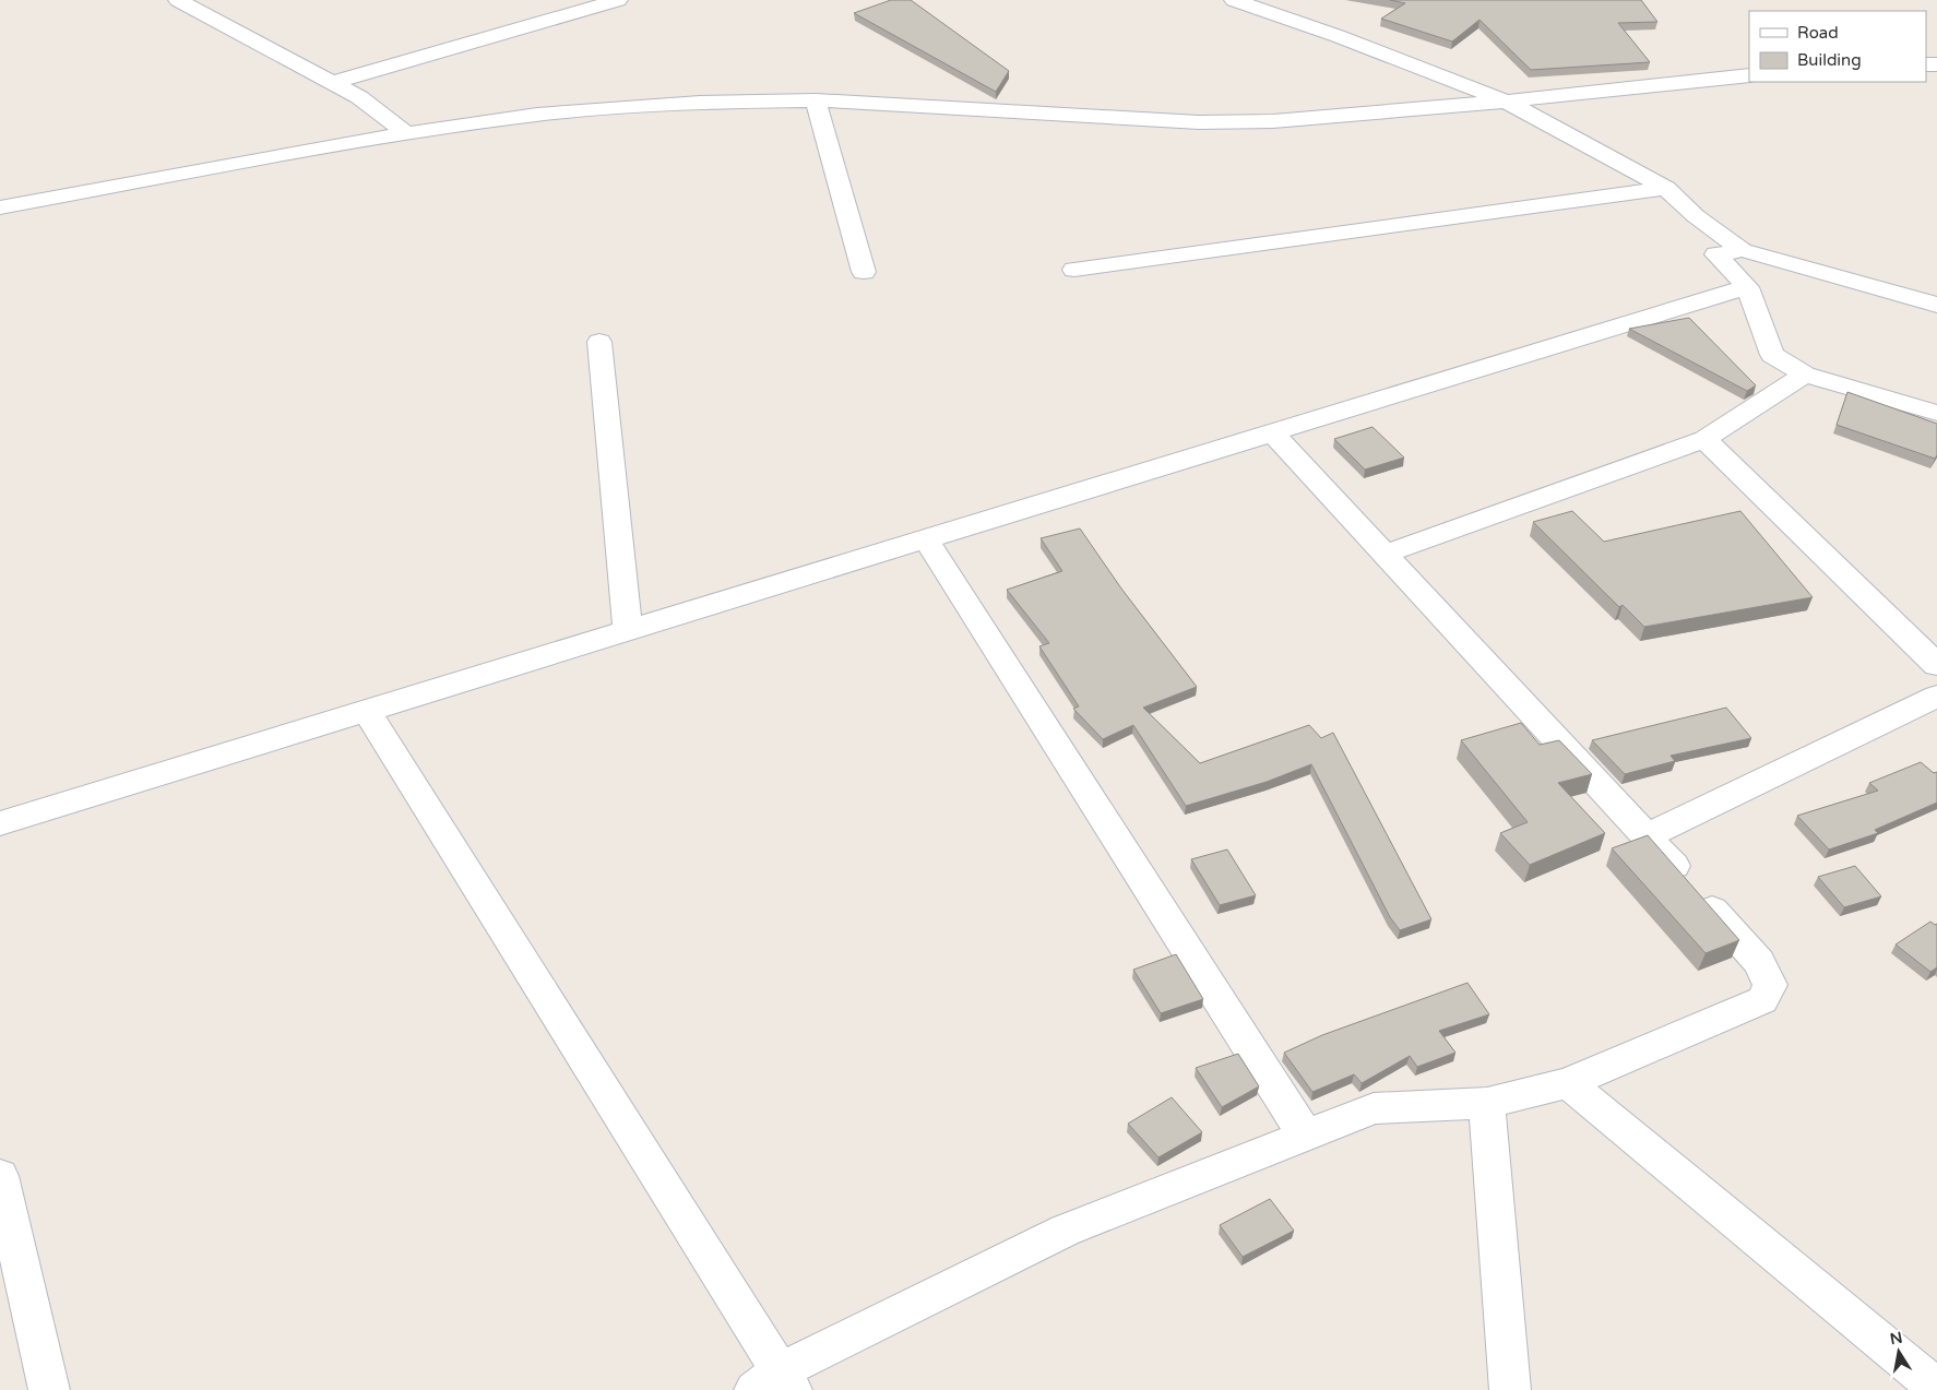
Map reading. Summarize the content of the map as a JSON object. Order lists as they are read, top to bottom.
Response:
{
  "legend": ["Road", "Building"],
  "north": "top"
}
